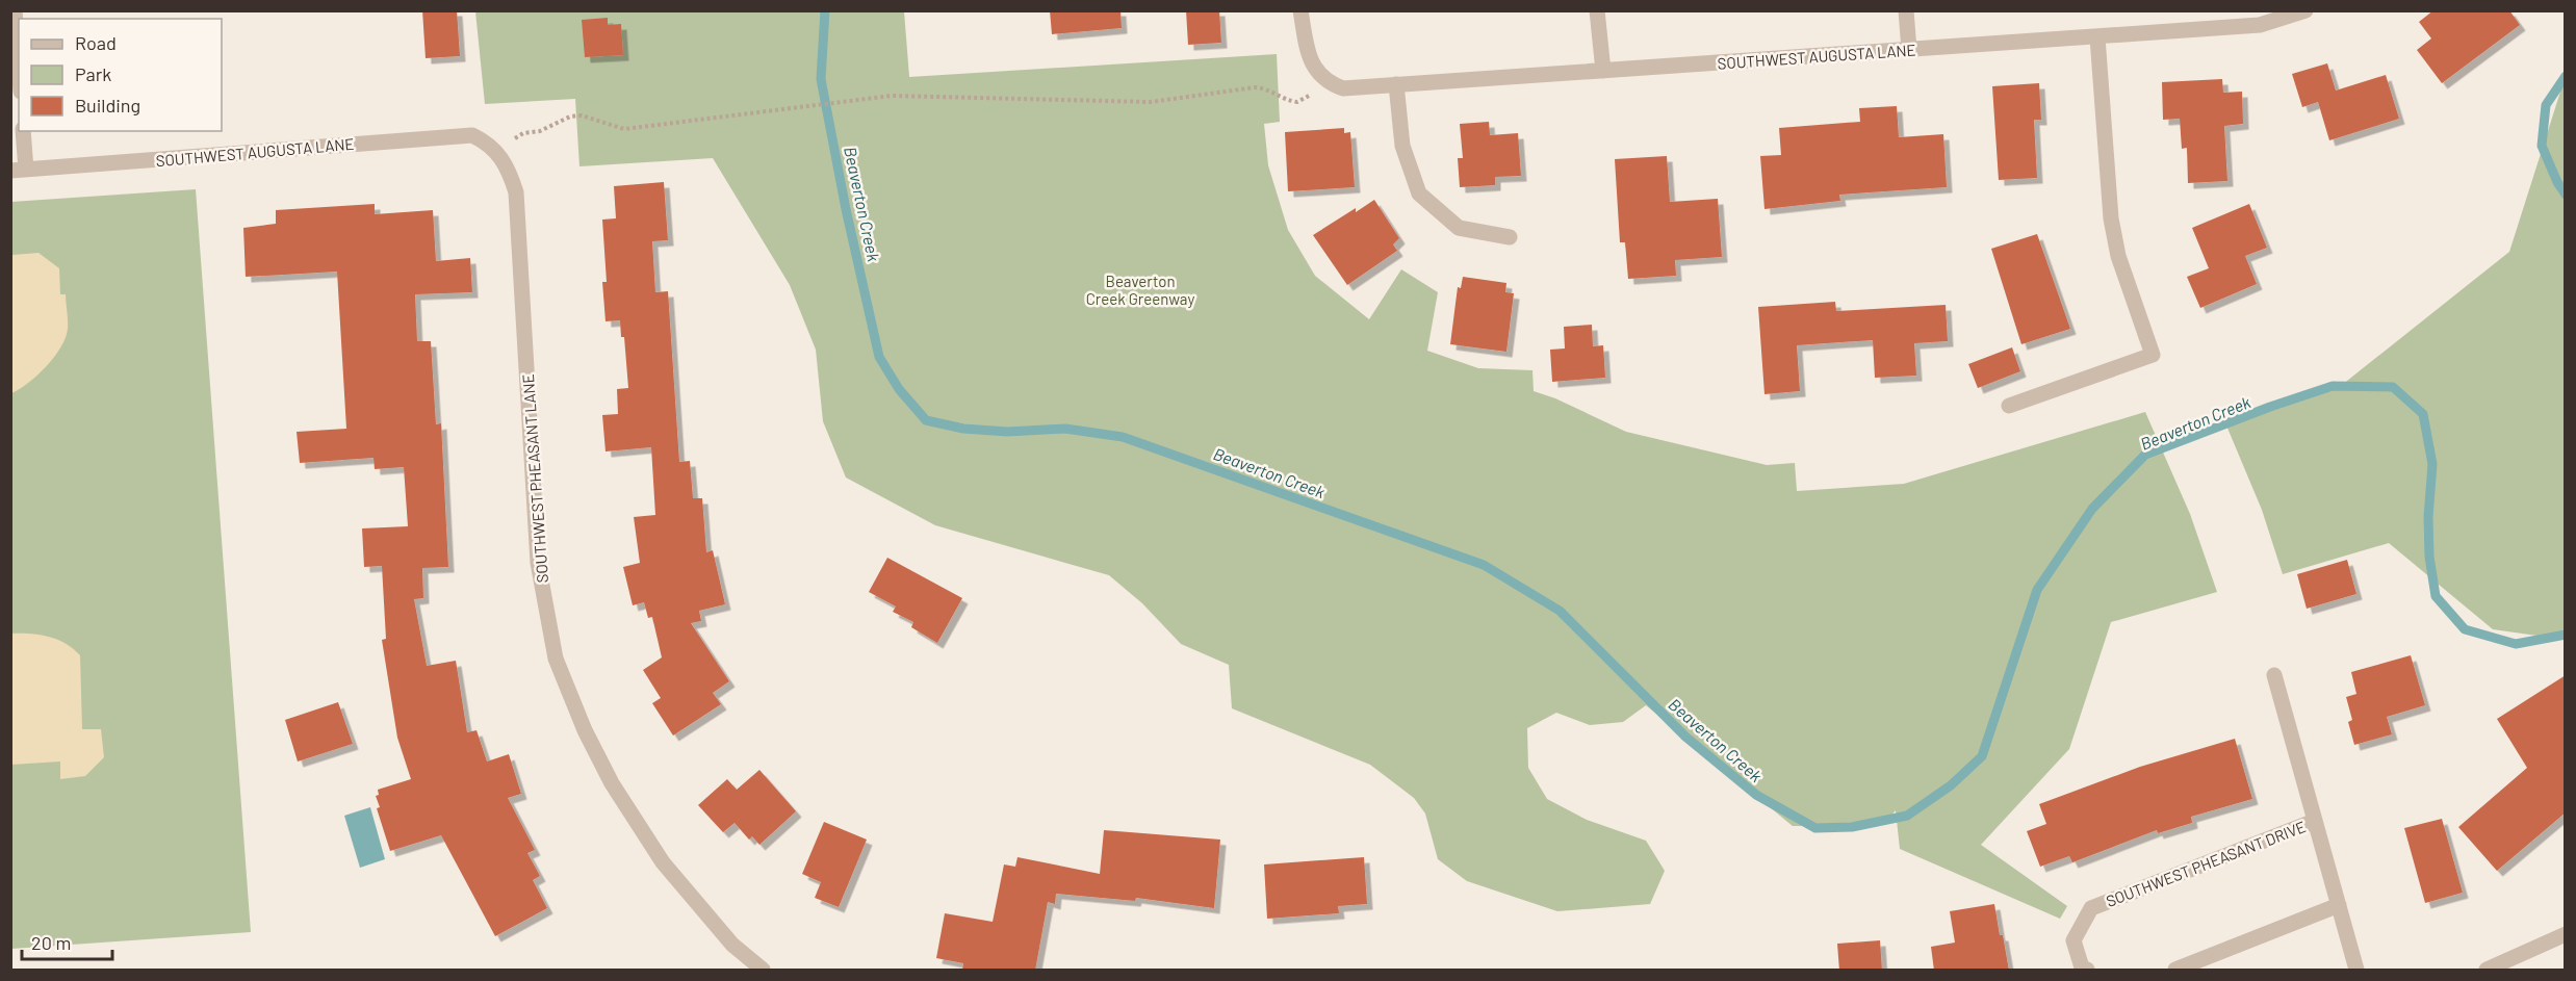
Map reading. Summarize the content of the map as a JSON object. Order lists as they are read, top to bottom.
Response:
{
  "streets": {
    "street": ["SOUTHWEST AUGUSTA LANE", "SOUTHWEST PHEASANT LANE", "SOUTHWEST PHEASANT DRIVE"]
  },
  "crossings": [
    ["SOUTHWEST AUGUSTA LANE", "SOUTHWEST PHEASANT LANE"]
  ],
  "water": ["Beaverton Creek"],
  "parks": ["Beaverton Creek Greenway"],
  "legend": ["Road", "Park", "Building"],
  "scale_bar": "20 m"
}
